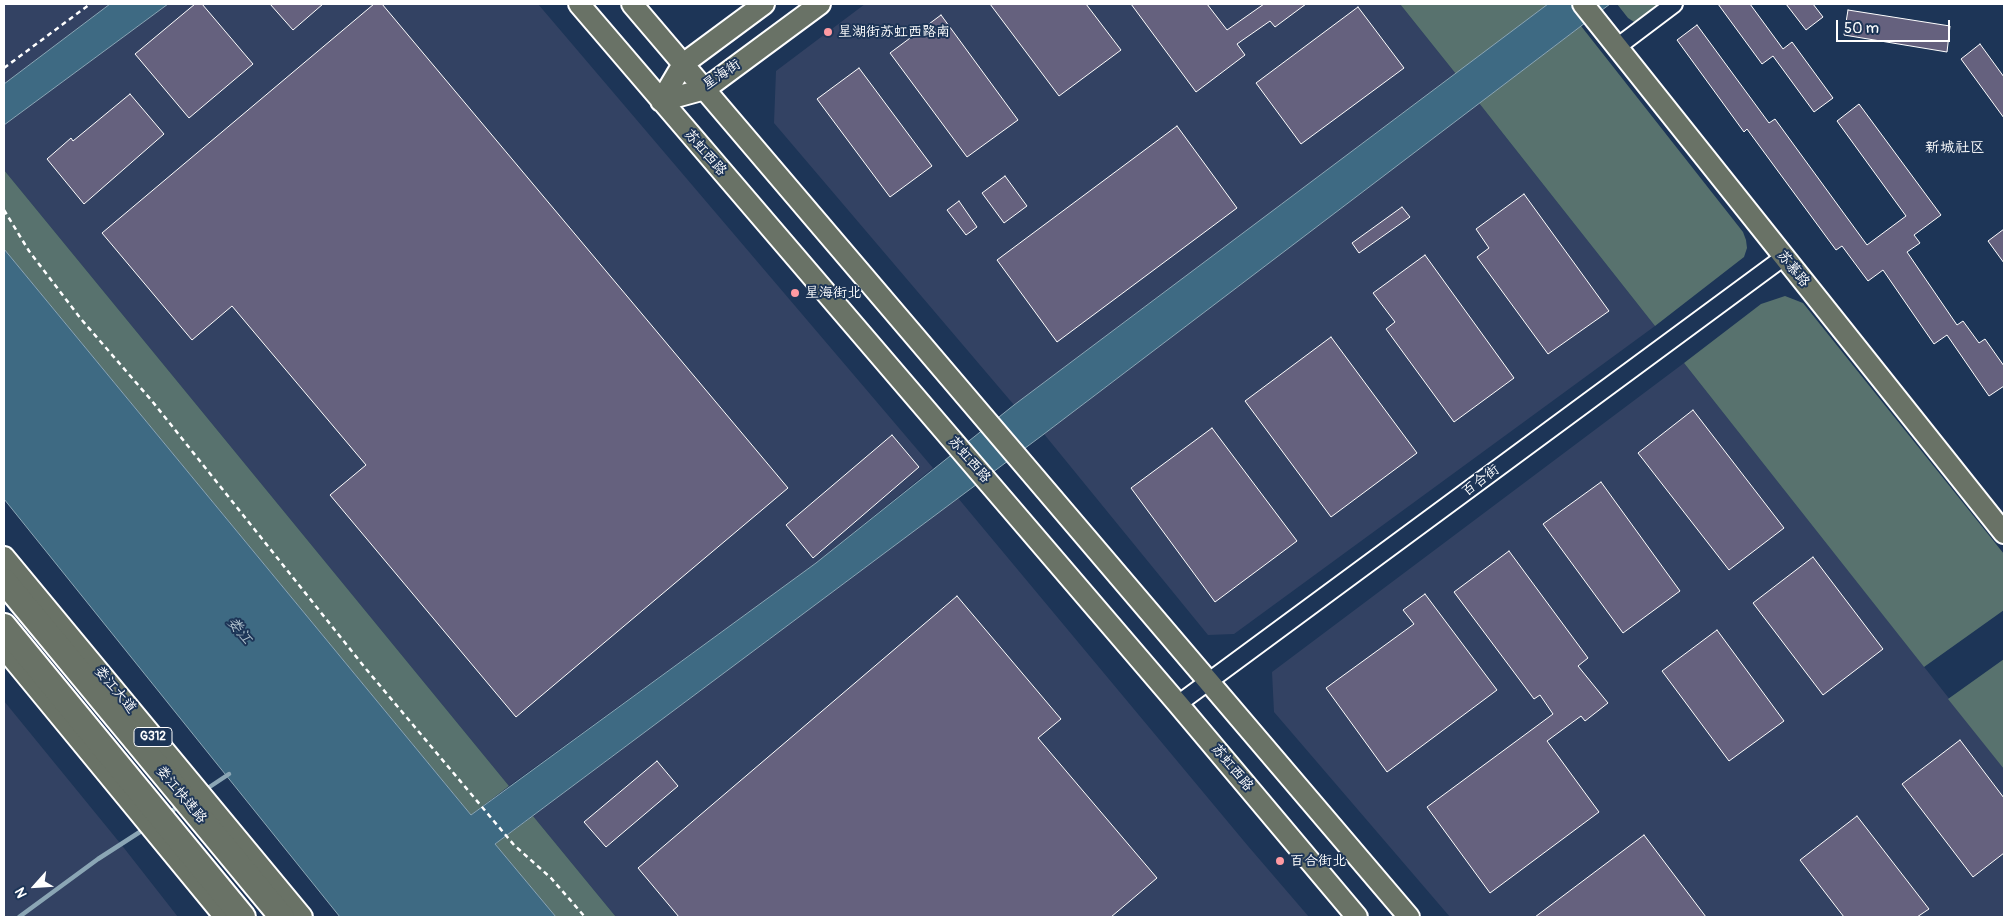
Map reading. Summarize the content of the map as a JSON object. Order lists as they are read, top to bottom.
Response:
{
  "streets": {
    "highway": ["G312", "娄江快速路"],
    "main road": [
      "星海街",
      "苏虹西路",
      "苏慕路",
      "娄江大道"
    ],
    "street": ["百合街"]
  },
  "crossings": [
    ["星海街", "苏虹西路"],
    ["苏虹西路", "百合街"],
    ["苏慕路", "百合街"]
  ],
  "districts": ["新城社区"],
  "water": ["娄江"],
  "places": ["星湖街苏虹西路南", "星海街北", "百合街北"],
  "scale_bar": "50 m",
  "north": "bottom left"
}
